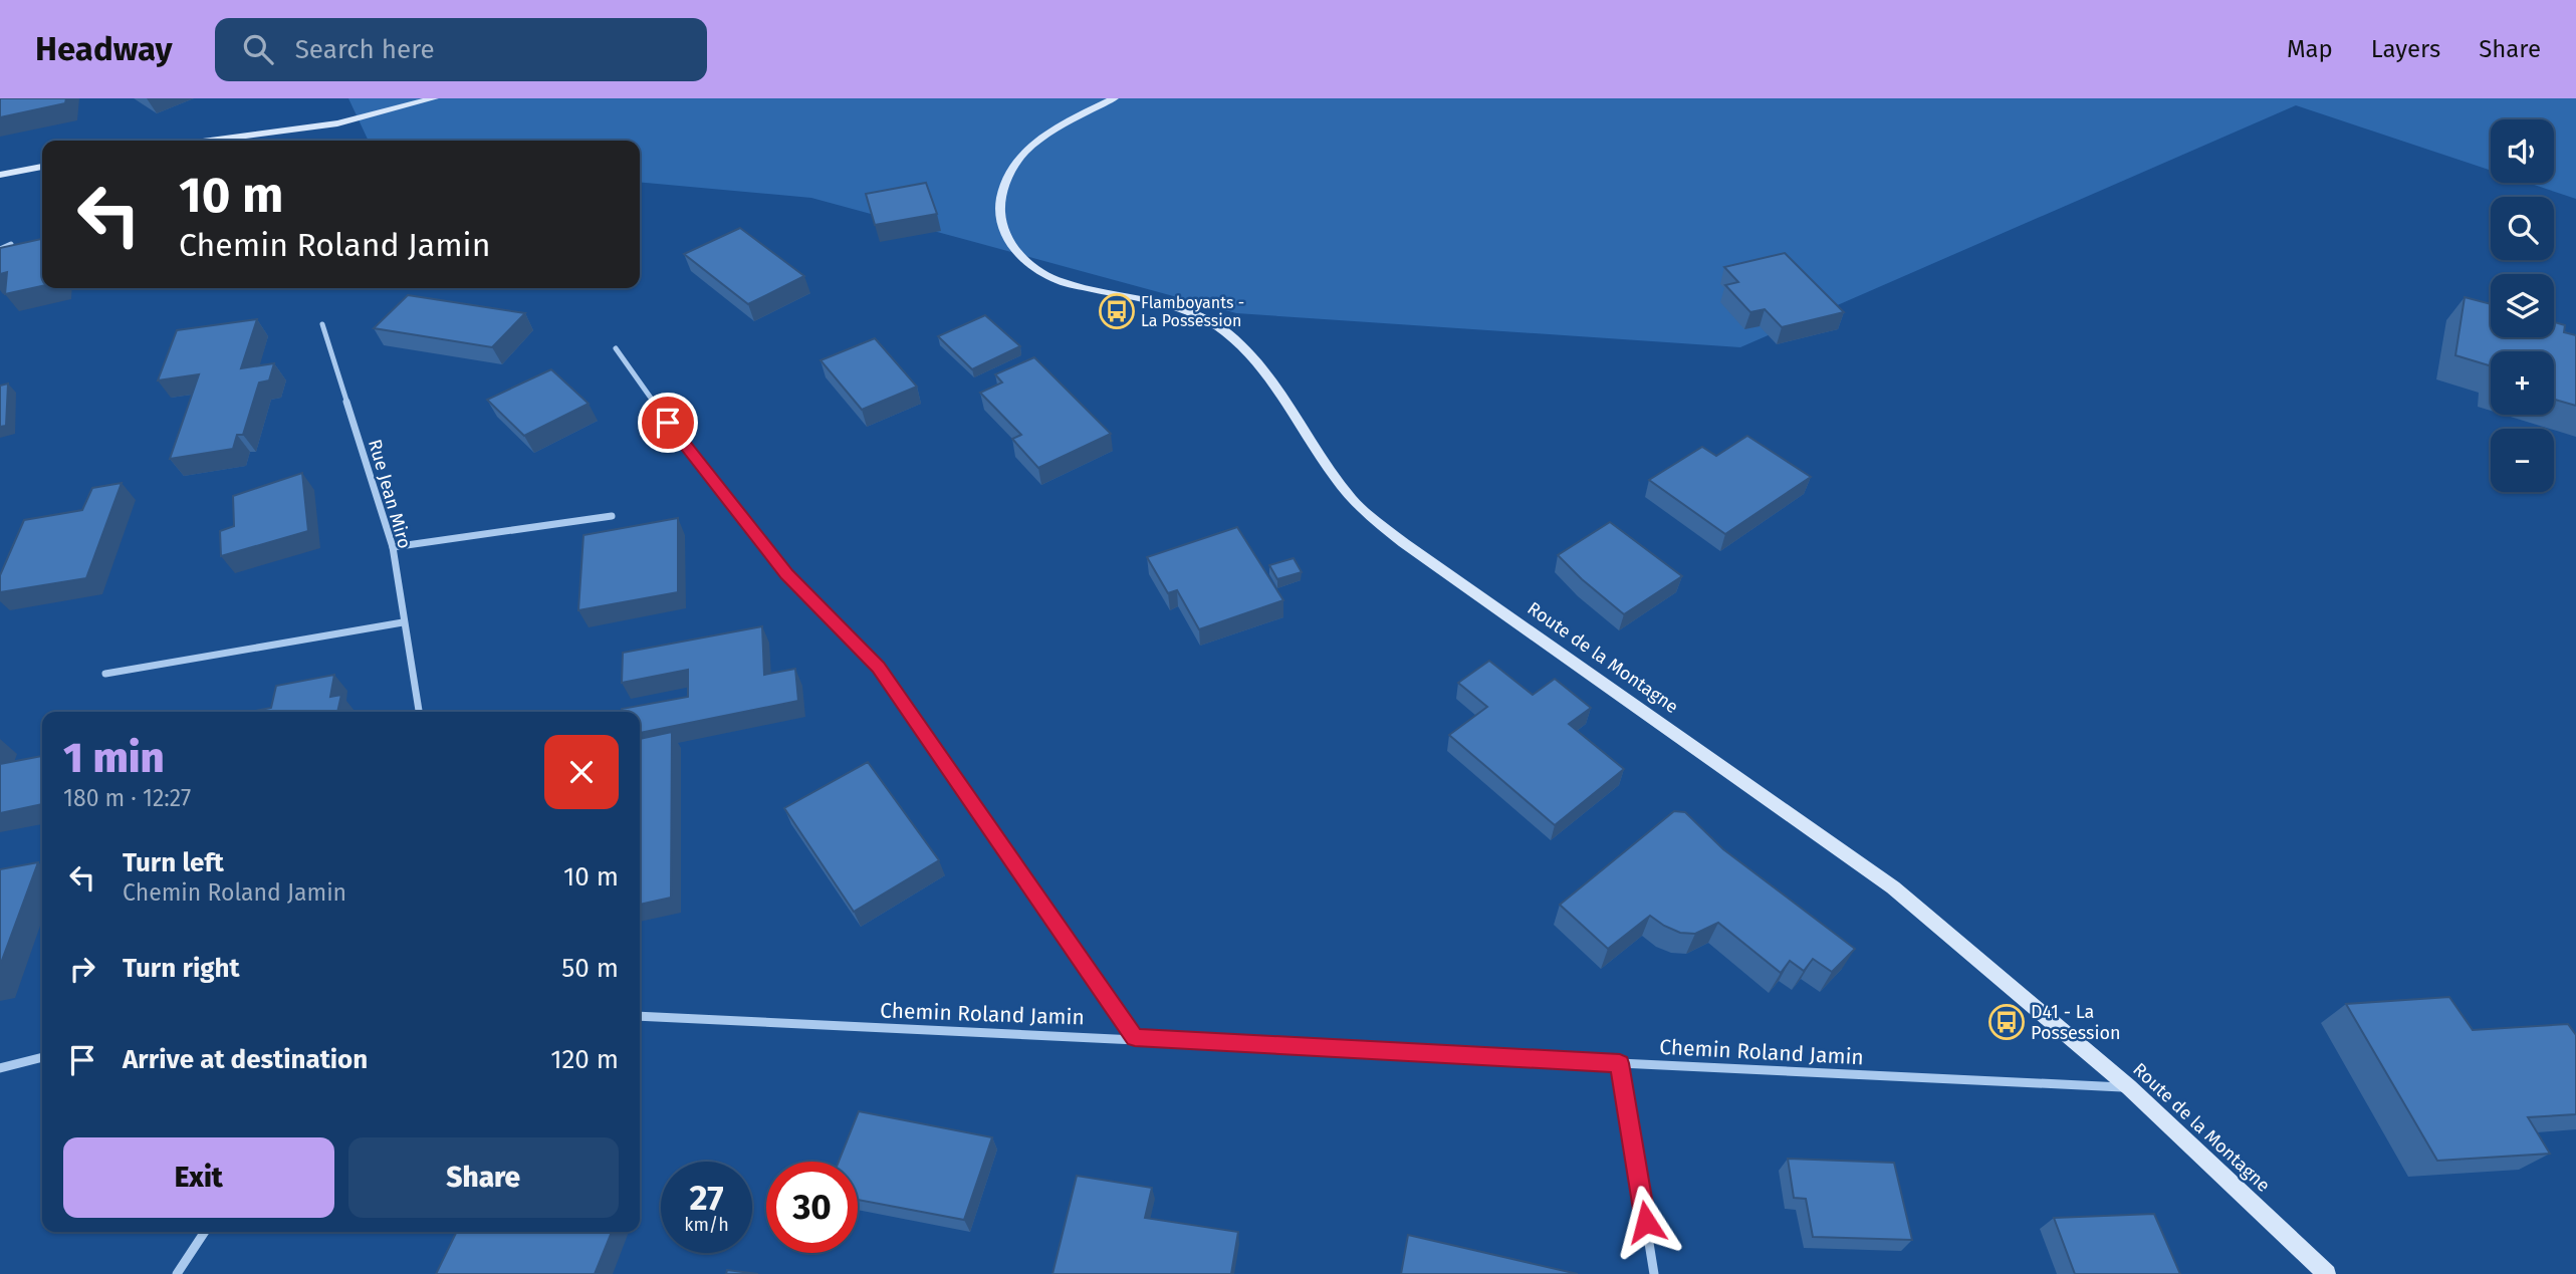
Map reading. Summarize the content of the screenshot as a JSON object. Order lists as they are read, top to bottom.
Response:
{
  "streets": {
    "main road": ["Route de la Montagne"],
    "street": ["Rue Jean Miro", "Chemin Roland Jamin"]
  },
  "crossings": [
    ["Route de la Montagne", "Chemin Roland Jamin"]
  ],
  "places": {
    "bus stop": ["Flamboyants - La Possession", "D41 - La Possession"]
  },
  "page": {
    "header": "Headway",
    "search": "Search here",
    "nav": ["Map", "Layers", "Share"],
    "map_buttons": ["+", "−"],
    "turn": ["10 m", "Chemin Roland Jamin"],
    "heading": ["1 min", "180 m · 12:27"],
    "list": [
      {
        "name": "Turn left",
        "note": "Chemin Roland Jamin",
        "value": "10 m"
      },
      {
        "name": "Turn right",
        "value": "50 m"
      },
      {
        "name": "Arrive at destination",
        "value": "120 m"
      }
    ],
    "buttons": ["Exit", "Share"],
    "speed": "27 km/h",
    "limit": "30"
  }
}
